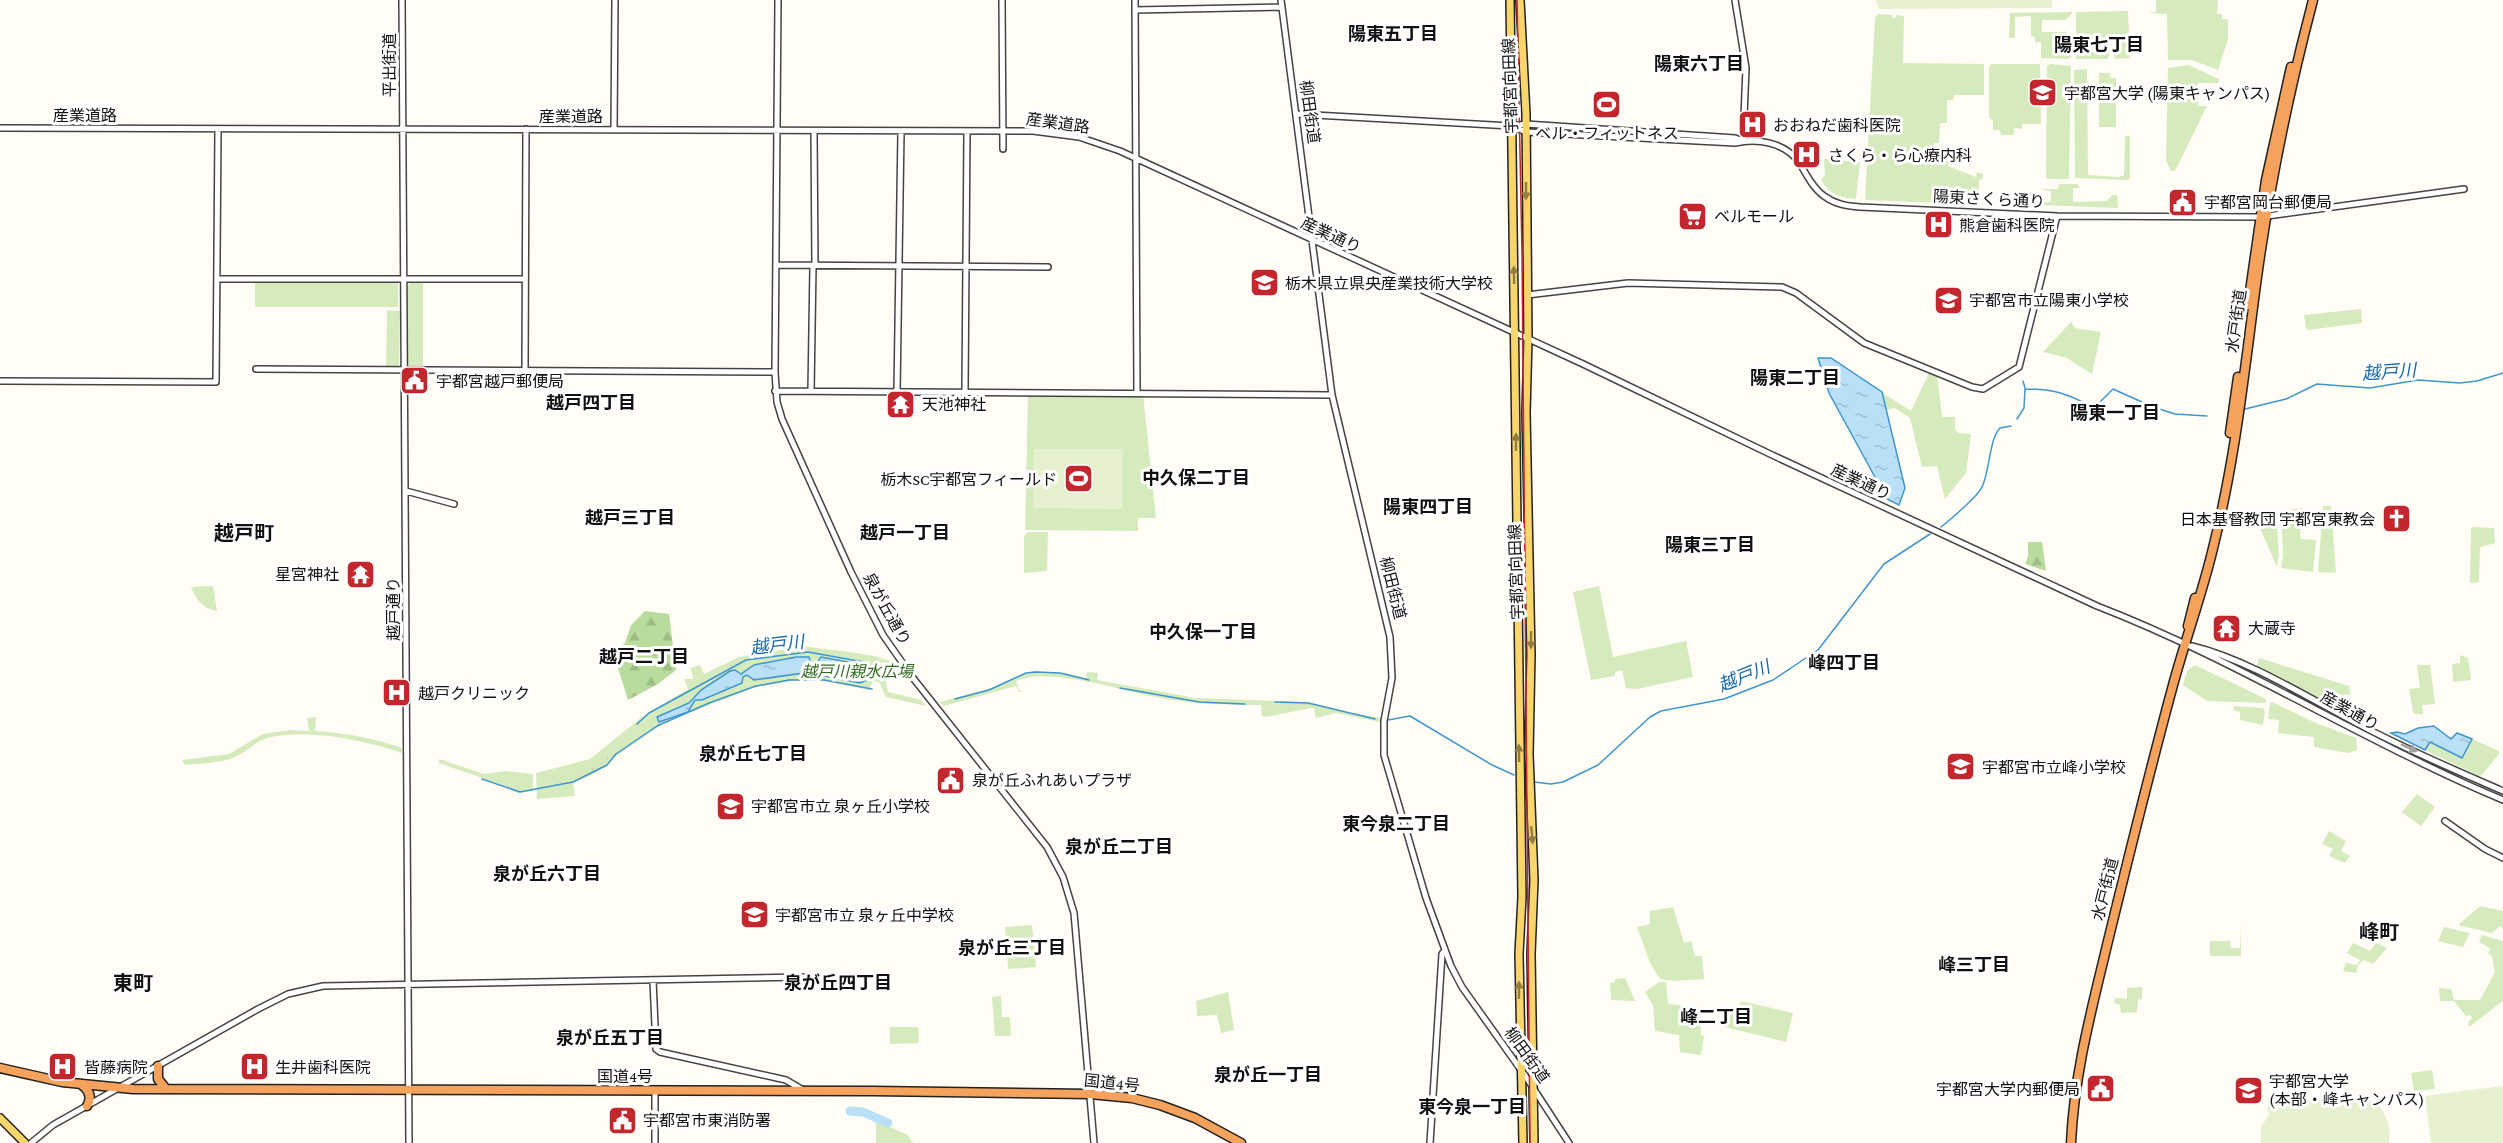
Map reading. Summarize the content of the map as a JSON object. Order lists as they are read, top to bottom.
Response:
{
  "streets": {
    "highway": ["水戸街道", "国道4号"],
    "main road": ["宇都宮向田線"],
    "street": [
      "平出街道",
      "柳田街道",
      "産業道路",
      "陽東さくら通り",
      "産業通り",
      "越戸通り",
      "泉が丘通り"
    ]
  },
  "crossings": [
    ["平出街道", "産業道路"],
    ["平出街道", "越戸通り"],
    ["宇都宮向田線", "柳田街道"],
    ["宇都宮向田線", "陽東さくら通り"],
    ["宇都宮向田線", "産業通り"],
    ["柳田街道", "産業通り"],
    ["産業道路", "産業通り"],
    ["産業道路", "越戸通り"],
    ["産業道路", "泉が丘通り"],
    ["陽東さくら通り", "水戸街道"],
    ["産業通り", "水戸街道"],
    ["越戸通り", "国道4号"],
    ["泉が丘通り", "国道4号"]
  ],
  "districts": [
    "陽東五丁目",
    "陽東七丁目",
    "陽東六丁目",
    "陽東二丁目",
    "越戸四丁目",
    "陽東一丁目",
    "中久保二丁目",
    "陽東四丁目",
    "越戸三丁目",
    "越戸町",
    "越戸一丁目",
    "陽東三丁目",
    "中久保一丁目",
    "越戸二丁目",
    "峰四丁目",
    "泉が丘七丁目",
    "東今泉二丁目",
    "泉が丘二丁目",
    "泉が丘六丁目",
    "峰町",
    "泉が丘三丁目",
    "峰三丁目",
    "東町",
    "泉が丘四丁目",
    "峰二丁目",
    "泉が丘五丁目",
    "泉が丘一丁目",
    "東今泉一丁目"
  ],
  "water": ["越戸川"],
  "parks": ["越戸川親水広場"],
  "places": {
    "school or university": [
      "宇都宮大学 (陽東キャンパス)",
      "栃木県立県央産業技術大学校",
      "宇都宮市立陽東小学校",
      "宇都宮市立峰小学校",
      "宇都宮市立 泉ヶ丘小学校",
      "宇都宮市立 泉ヶ丘中学校",
      "宇都宮大学 (本部・峰キャンパス)"
    ],
    "sports": ["ベル・フィットネス", "栃木SC宇都宮フィールド"],
    "hospital": [
      "おおねだ歯科医院",
      "さくら・ら心療内科",
      "熊倉歯科医院",
      "越戸クリニック",
      "皆藤病院",
      "生井歯科医院"
    ],
    "public building": [
      "宇都宮岡台郵便局",
      "宇都宮越戸郵便局",
      "泉が丘ふれあいプラザ",
      "宇都宮大学内郵便局",
      "宇都宮市東消防署"
    ],
    "supermarket": ["ベルモール"],
    "temple": ["天池神社", "星宮神社", "大蔵寺"],
    "church": ["日本基督教団 宇都宮東教会"]
  }
}
